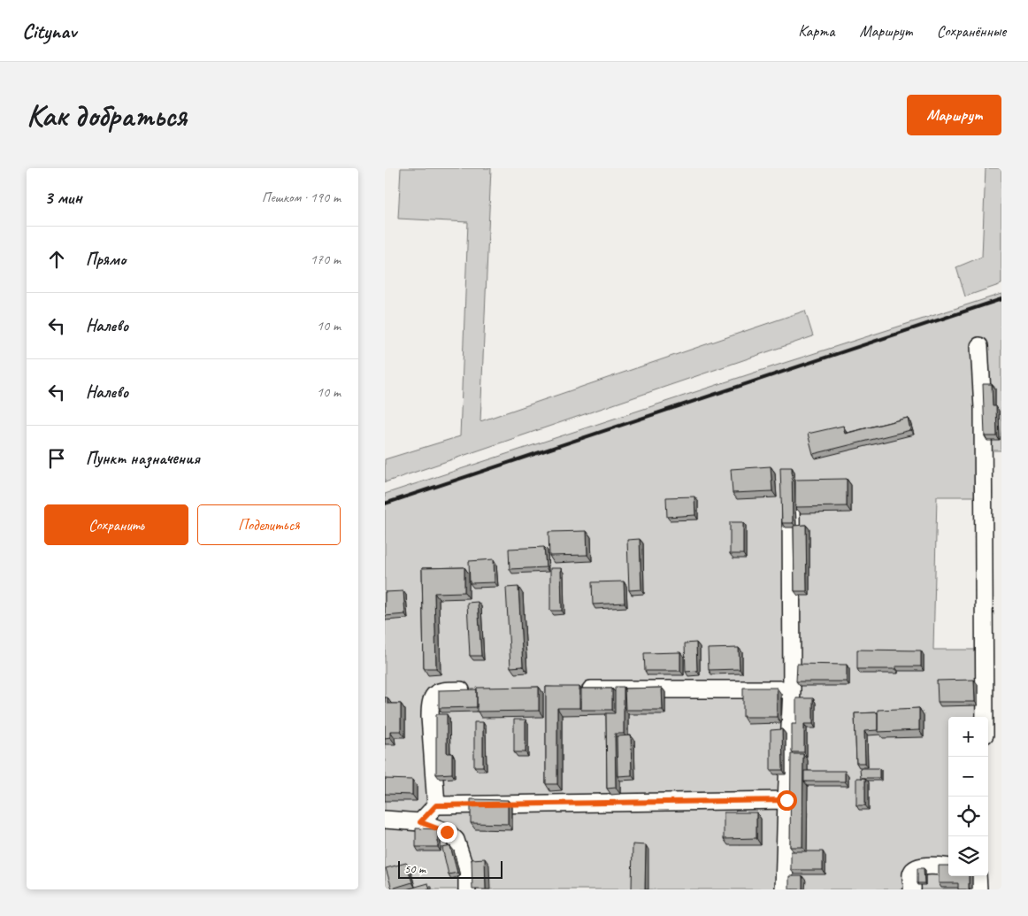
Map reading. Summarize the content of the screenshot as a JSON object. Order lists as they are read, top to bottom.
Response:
{
  "scale_bar": "50 m",
  "page": {
    "header": "Citynav",
    "nav": ["Карта", "Маршрут", "Сохранённые"],
    "buttons": [
      "Маршрут",
      ["Сохранить", "Поделиться"]
    ],
    "title": "Как добраться",
    "heading": ["3 мин", "Пешком · 190 m"],
    "list": [
      ["Прямо", "170 m"],
      ["Налево", "10 m"],
      ["Налево", "10 m"],
      "Пункт назначения"
    ],
    "map_buttons": ["+", "−"],
    "scale": "50 m"
  }
}
